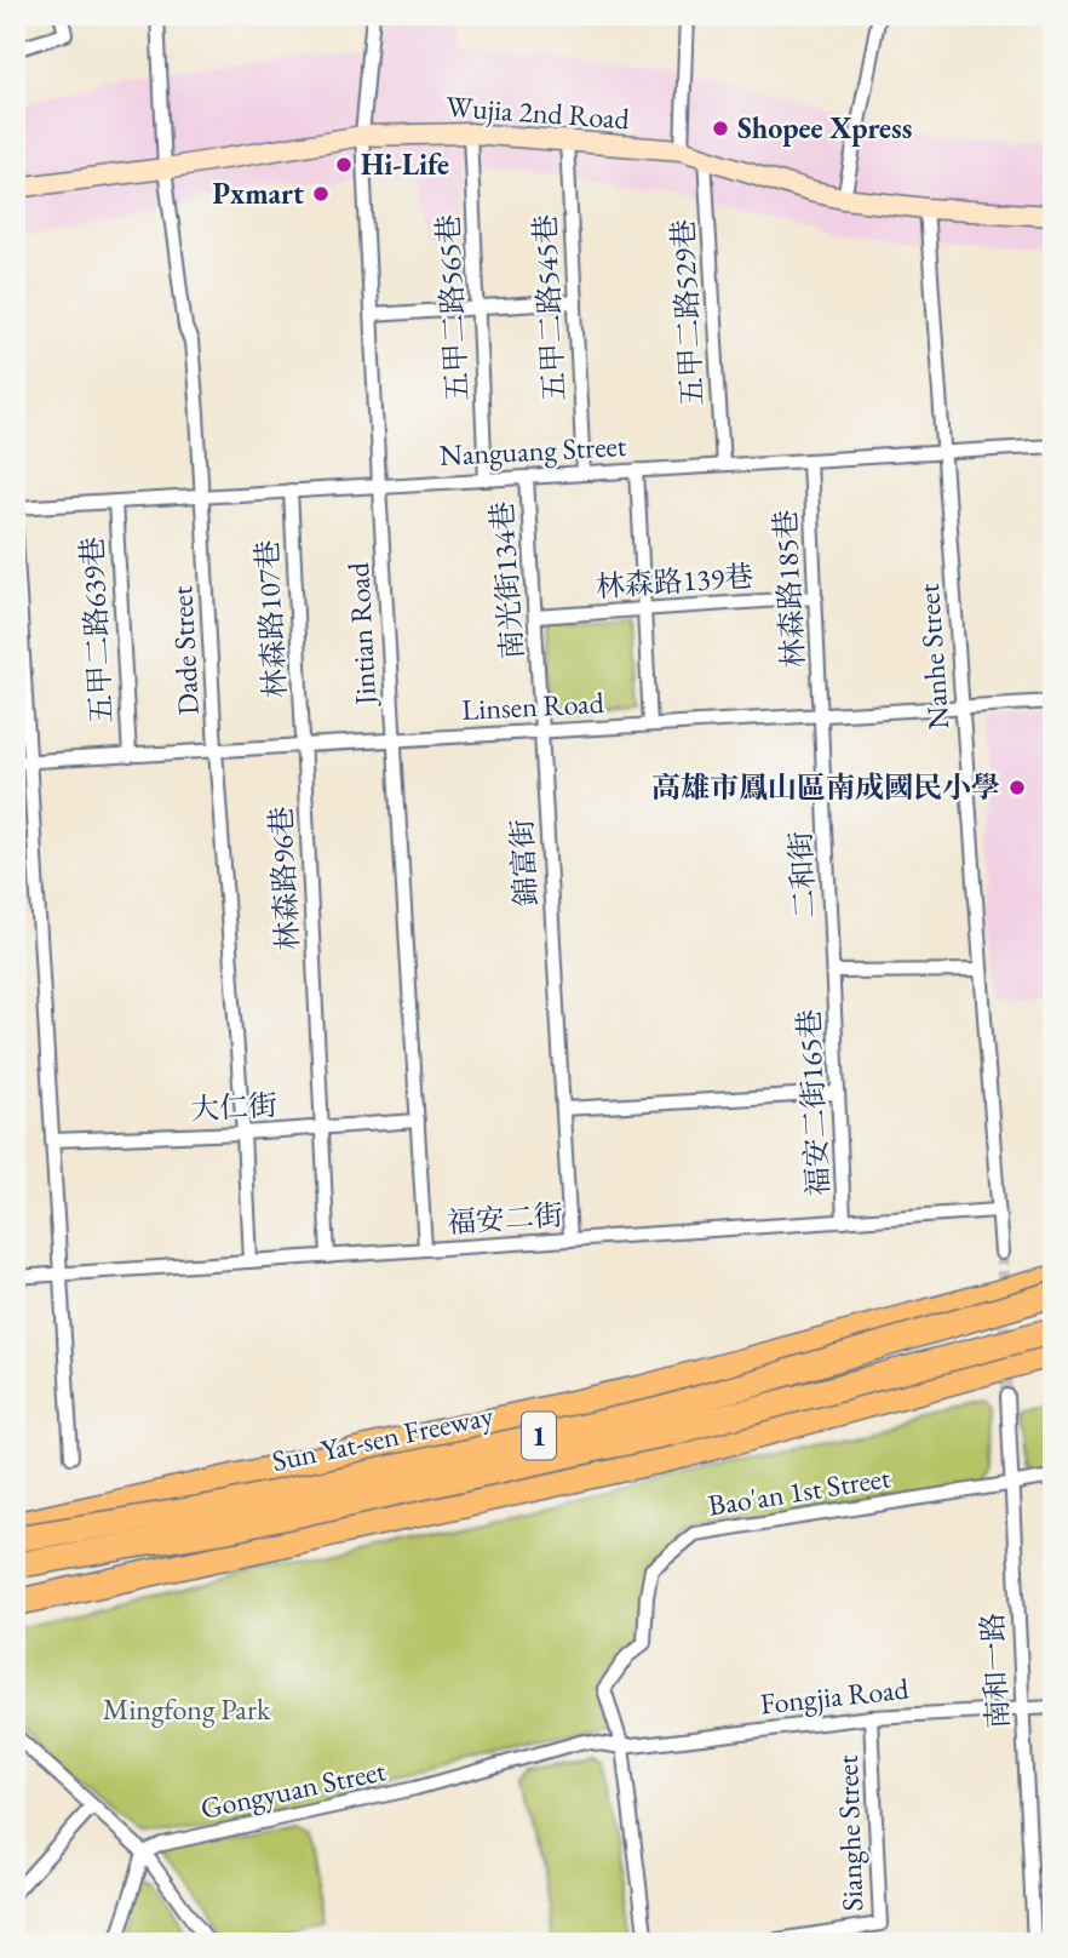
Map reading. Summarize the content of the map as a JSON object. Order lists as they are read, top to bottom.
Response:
{
  "streets": {
    "highway": ["1", "Sun Yat-sen Freeway"],
    "main road": ["Wujia 2nd Road"],
    "street": [
      "五甲二路565巷",
      "五甲二路545巷",
      "五甲二路529巷",
      "Nanguang Street",
      "南光街134巷",
      "林森路139巷",
      "林森路185巷",
      "林森路107巷",
      "五甲二路639巷",
      "Jintian Road",
      "Dade Street",
      "Nanhe Street",
      "Linsen Road",
      "錦富街",
      "二和街",
      "林森路96巷",
      "福安二街165巷",
      "大仁街",
      "福安二街",
      "Bao'an 1st Street",
      "南和一路",
      "Fongjia Road",
      "Gongyuan Street",
      "Sianghe Street"
    ]
  },
  "crossings": [
    ["Wujia 2nd Road", "五甲二路565巷"],
    ["Wujia 2nd Road", "五甲二路545巷"],
    ["Wujia 2nd Road", "五甲二路529巷"],
    ["Wujia 2nd Road", "Jintian Road"],
    ["Wujia 2nd Road", "Dade Street"],
    ["Wujia 2nd Road", "Nanhe Street"],
    ["五甲二路565巷", "Nanguang Street"],
    ["五甲二路545巷", "Nanguang Street"],
    ["五甲二路529巷", "Nanguang Street"],
    ["Nanguang Street", "南光街134巷"],
    ["Nanguang Street", "林森路185巷"],
    ["Nanguang Street", "林森路107巷"],
    ["Nanguang Street", "五甲二路639巷"],
    ["Nanguang Street", "Jintian Road"],
    ["Nanguang Street", "Dade Street"],
    ["Nanguang Street", "Nanhe Street"],
    ["南光街134巷", "林森路139巷"],
    ["南光街134巷", "Linsen Road"],
    ["南光街134巷", "錦富街"],
    ["林森路139巷", "林森路185巷"],
    ["林森路185巷", "Linsen Road"],
    ["林森路185巷", "二和街"],
    ["林森路107巷", "Linsen Road"],
    ["林森路107巷", "林森路96巷"],
    ["五甲二路639巷", "Linsen Road"],
    ["Jintian Road", "Linsen Road"],
    ["Jintian Road", "大仁街"],
    ["Jintian Road", "福安二街"],
    ["Dade Street", "Linsen Road"],
    ["Dade Street", "大仁街"],
    ["Dade Street", "福安二街"],
    ["Nanhe Street", "Linsen Road"],
    ["Nanhe Street", "福安二街"],
    ["Linsen Road", "錦富街"],
    ["Linsen Road", "二和街"],
    ["Linsen Road", "林森路96巷"],
    ["錦富街", "福安二街"],
    ["二和街", "福安二街165巷"],
    ["林森路96巷", "大仁街"],
    ["林森路96巷", "福安二街"],
    ["福安二街165巷", "福安二街"],
    ["Bao'an 1st Street", "南和一路"],
    ["Bao'an 1st Street", "Fongjia Road"],
    ["Bao'an 1st Street", "Gongyuan Street"],
    ["南和一路", "Fongjia Road"],
    ["Fongjia Road", "Gongyuan Street"],
    ["Fongjia Road", "Sianghe Street"]
  ],
  "parks": ["Mingfong Park"],
  "places": [
    "Shopee Xpress",
    "Hi-Life",
    "Pxmart",
    "高雄市鳳山區南成國民小學"
  ]
}
